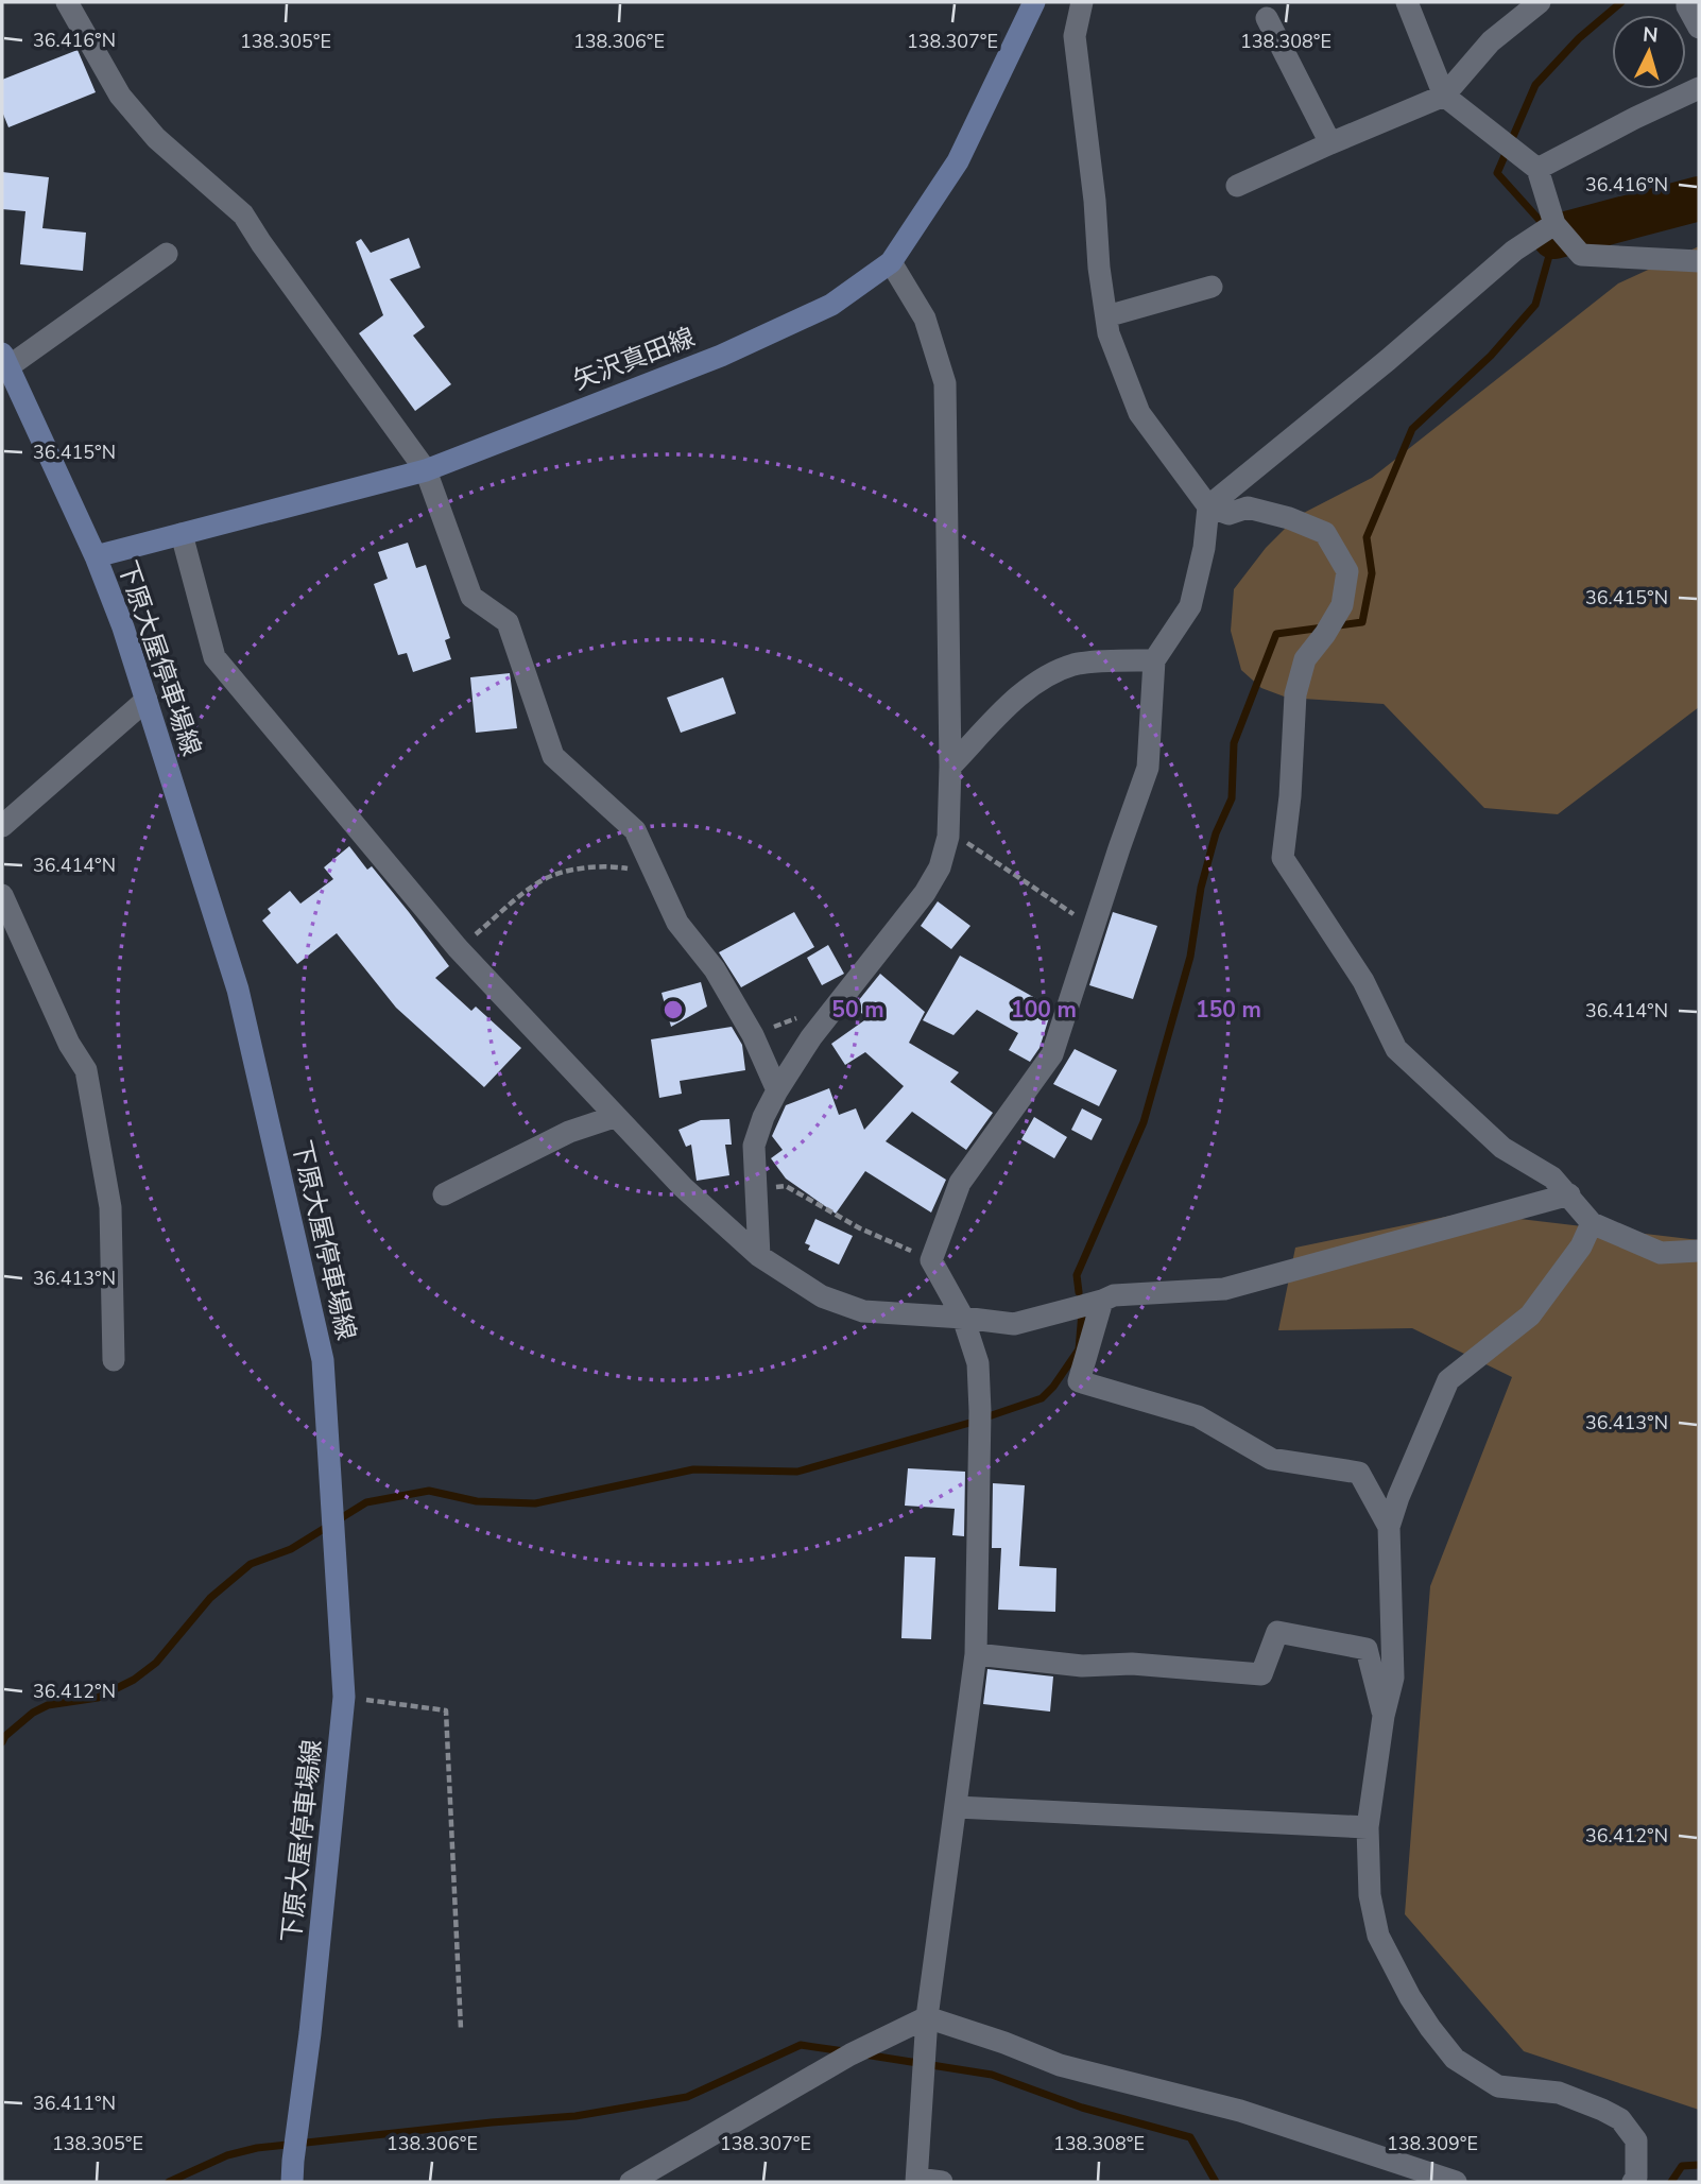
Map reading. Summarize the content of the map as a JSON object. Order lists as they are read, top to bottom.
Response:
{
  "streets": {
    "main road": ["矢沢真田線", "下原大屋停車場線"]
  },
  "crossings": [
    ["矢沢真田線", "下原大屋停車場線"]
  ],
  "north": "top",
  "coordinates": [
    "36.416°N",
    "138.305°E",
    "138.306°E",
    "138.307°E",
    "138.308°E",
    "36.415°N",
    "36.414°N",
    "36.413°N",
    "36.412°N",
    "36.411°N",
    "138.309°E"
  ],
  "rings": ["50 m", "100 m", "150 m"]
}
